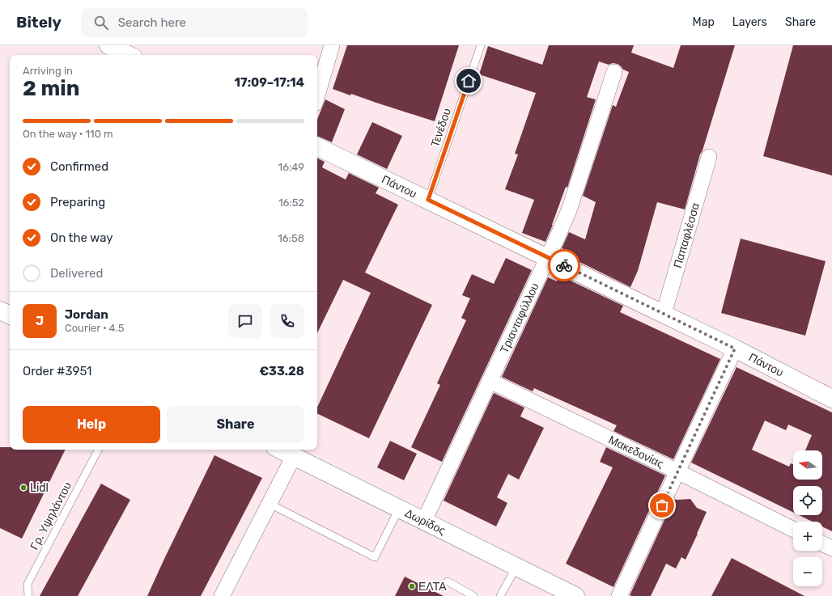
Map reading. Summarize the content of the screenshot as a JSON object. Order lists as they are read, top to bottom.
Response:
{
  "streets": {
    "street": [
      "Πάντου",
      "Παπαφλέσσα",
      "Τριανταφύλλου",
      "Μακεδονίας",
      "Δωρίδος"
    ],
    "lane": ["Τενέδου", "Γρ. Υψηλάντου"]
  },
  "crossings": [
    ["Τενέδου", "Πάντου"],
    ["Πάντου", "Παπαφλέσσα"],
    ["Πάντου", "Τριανταφύλλου"],
    ["Τριανταφύλλου", "Μακεδονίας"],
    ["Τριανταφύλλου", "Δωρίδος"]
  ],
  "places": ["Lidl", "ΕΛΤΑ"],
  "north": "left",
  "page": {
    "header": "Bitely",
    "search": "Search here",
    "nav": ["Map", "Layers", "Share"],
    "heading": ["2 min", "Arriving in", "17:09–17:14"],
    "panel": [
      "Jordan",
      "Courier · 4.5",
      "Order #3951",
      "€33.28"
    ],
    "bar": "On the way · 110 m",
    "list": [
      ["Confirmed", "16:49"],
      ["Preparing", "16:52"],
      ["On the way", "16:58"],
      "Delivered"
    ],
    "round": "J",
    "buttons": ["Help", "Share"],
    "map_buttons": ["+", "−"]
  }
}
